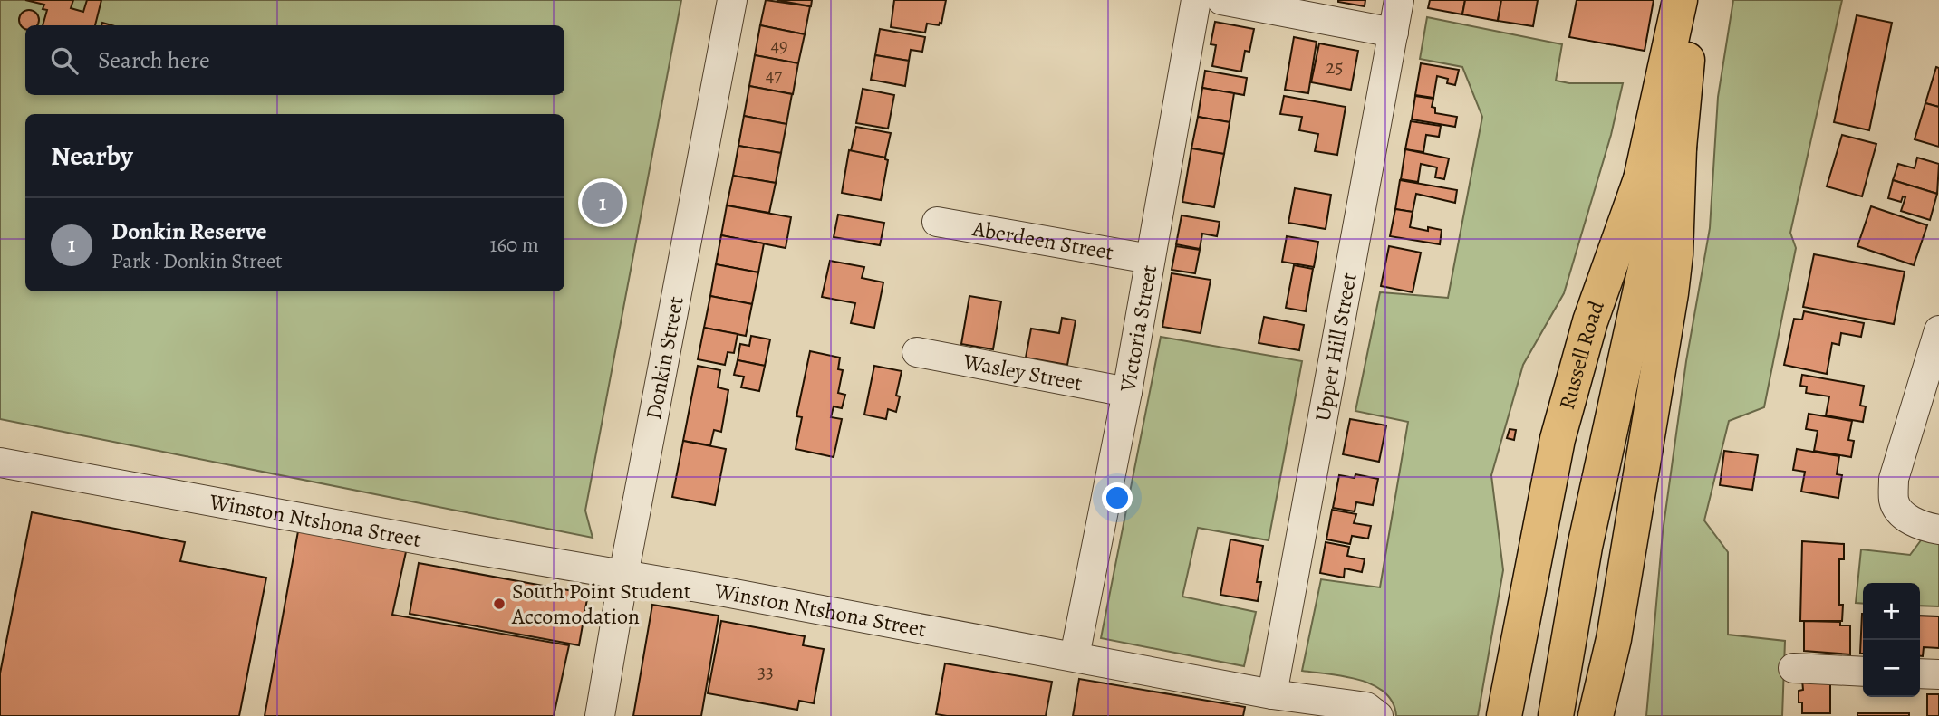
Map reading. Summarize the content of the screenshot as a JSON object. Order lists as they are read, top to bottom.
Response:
{
  "streets": {
    "main road": ["Russell Road"],
    "street": [
      "Aberdeen Street",
      "Victoria Street",
      "Upper Hill Street",
      "Donkin Street",
      "Wasley Street",
      "Winston Ntshona Street"
    ]
  },
  "crossings": [
    ["Aberdeen Street", "Victoria Street"],
    ["Victoria Street", "Wasley Street"],
    ["Victoria Street", "Winston Ntshona Street"],
    ["Upper Hill Street", "Winston Ntshona Street"],
    ["Donkin Street", "Winston Ntshona Street"]
  ],
  "places": ["South Point Student Accomodation"],
  "house_numbers": [
    "49",
    "25",
    "47",
    "33"
  ],
  "page": {
    "search": "Search here",
    "heading": "Nearby",
    "pins": "1",
    "list": [
      {
        "mark": "1",
        "name": "Donkin Reserve",
        "note": "Park · Donkin Street",
        "value": "160 m"
      }
    ],
    "map_buttons": ["+", "−"]
  }
}
